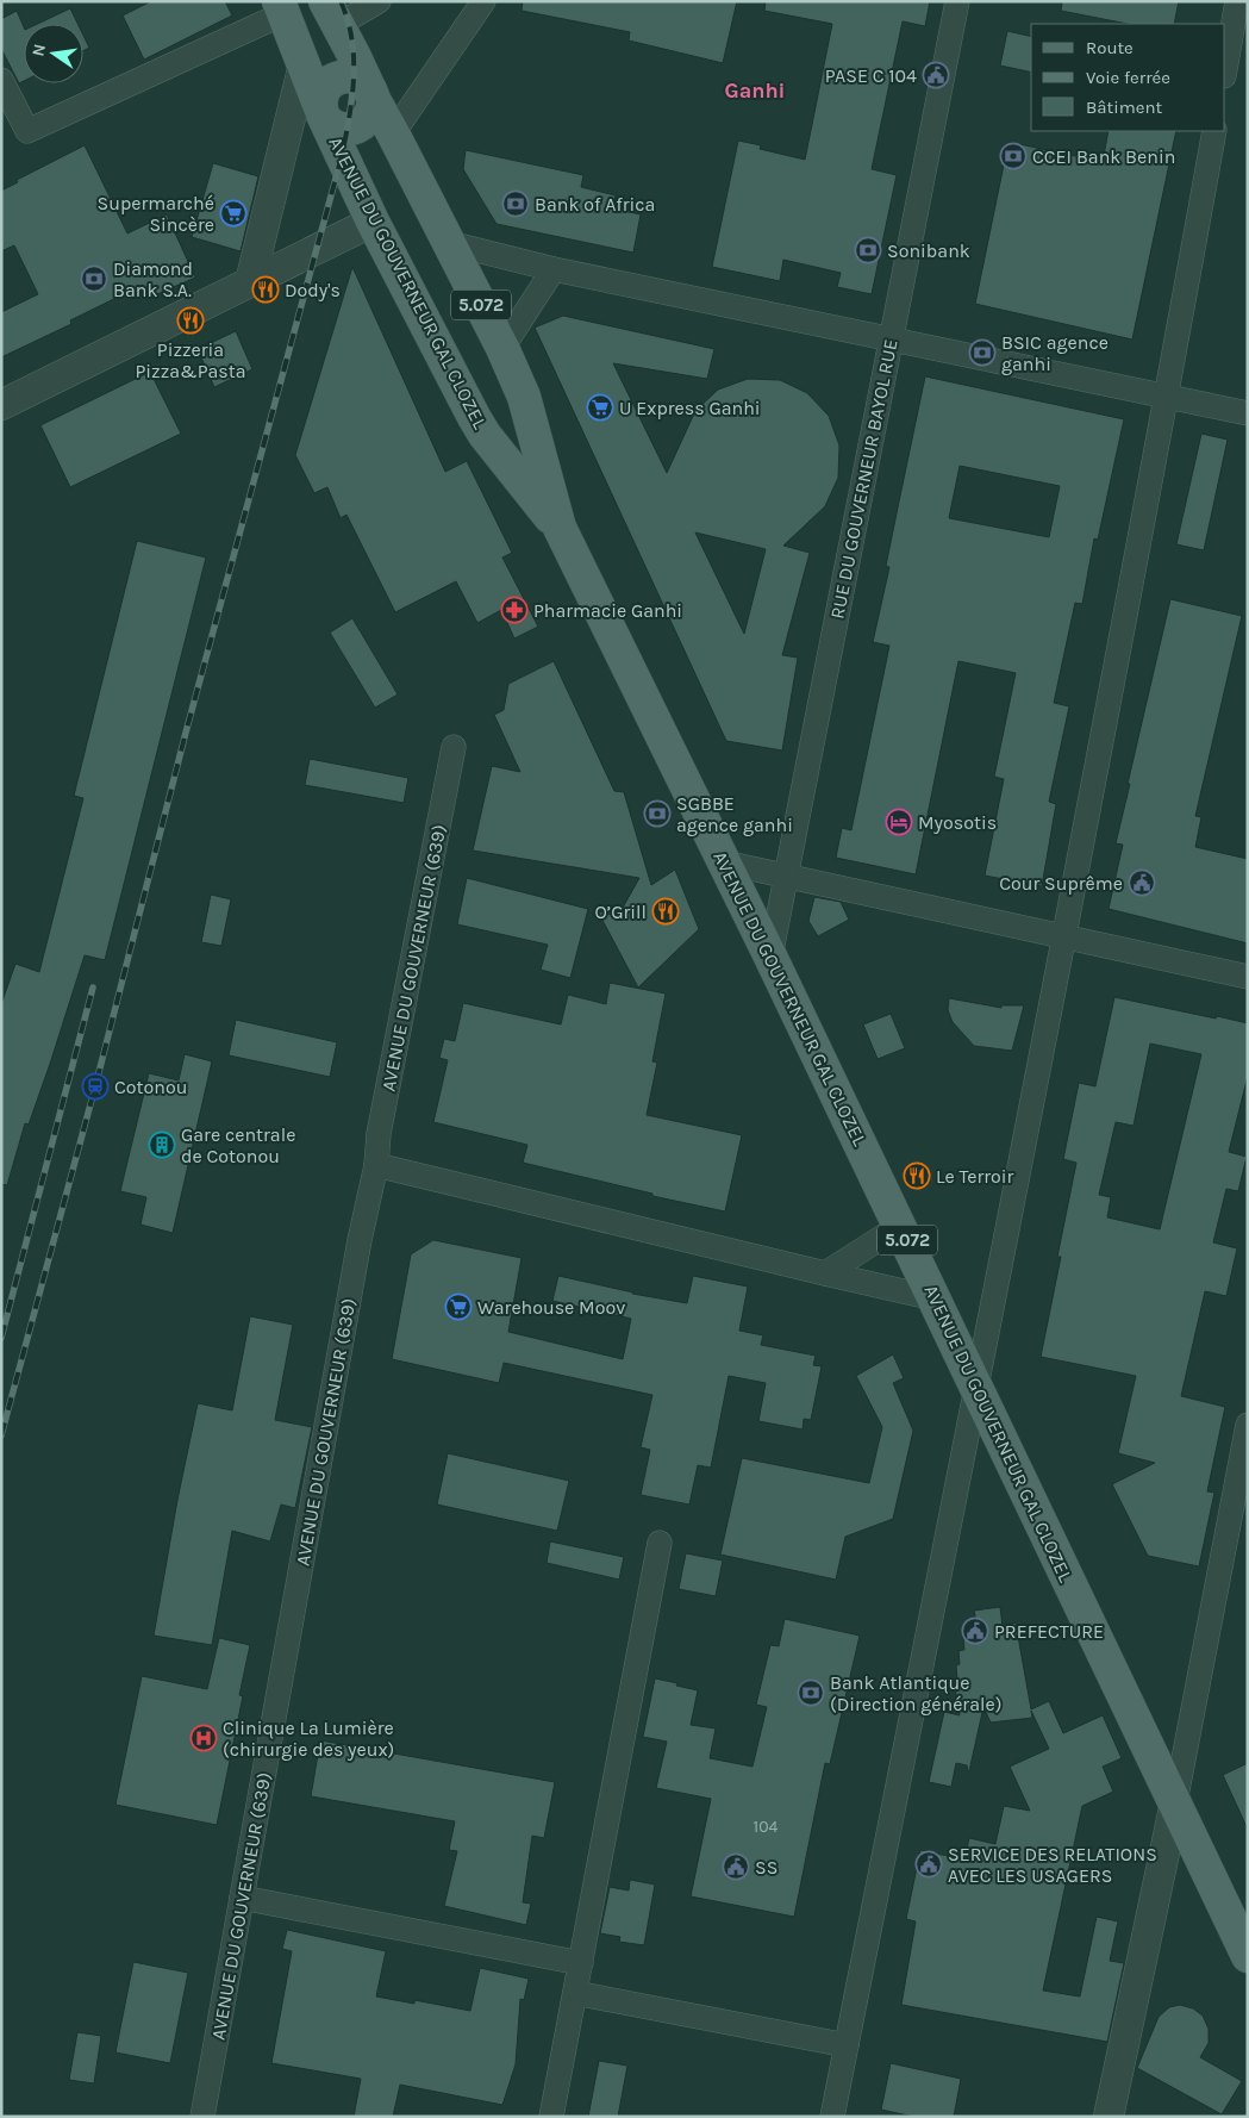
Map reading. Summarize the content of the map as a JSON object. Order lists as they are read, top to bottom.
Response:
{
  "streets": {
    "main road": ["AVENUE DU GOUVERNEUR GAL CLOZEL", "5.072"],
    "street": ["RUE DU GOUVERNEUR BAYOL RUE", "AVENUE DU GOUVERNEUR (639)"]
  },
  "crossings": [
    ["AVENUE DU GOUVERNEUR GAL CLOZEL", "RUE DU GOUVERNEUR BAYOL RUE"]
  ],
  "districts": ["Ganhi"],
  "places": {
    "public building": [
      "PASE C 104",
      "Cour Suprême",
      "PREFECTURE",
      "SERVICE DES RELATIONS AVEC LES USAGERS",
      "SS"
    ],
    "bank": [
      "CCEI Bank Benin",
      "Bank of Africa",
      "Sonibank",
      "Diamond Bank S.A.",
      "BSIC agence ganhi",
      "SGBBE agence ganhi",
      "Bank Atlantique (Direction générale)"
    ],
    "supermarket": ["Supermarché Sincère", "U Express Ganhi", "Warehouse Moov"],
    "restaurant": [
      "Dody's",
      "Pizzeria Pizza&Pasta",
      "O’Grill",
      "Le Terroir"
    ],
    "pharmacy": ["Pharmacie Ganhi"],
    "hotel": ["Myosotis"],
    "station": ["Cotonou"],
    "building": ["Gare centrale de Cotonou"],
    "hospital": ["Clinique La Lumière (chirurgie des yeux)"]
  },
  "house_numbers": ["104"],
  "legend": ["Route", "Voie ferrée", "Bâtiment"],
  "north": "left"
}
